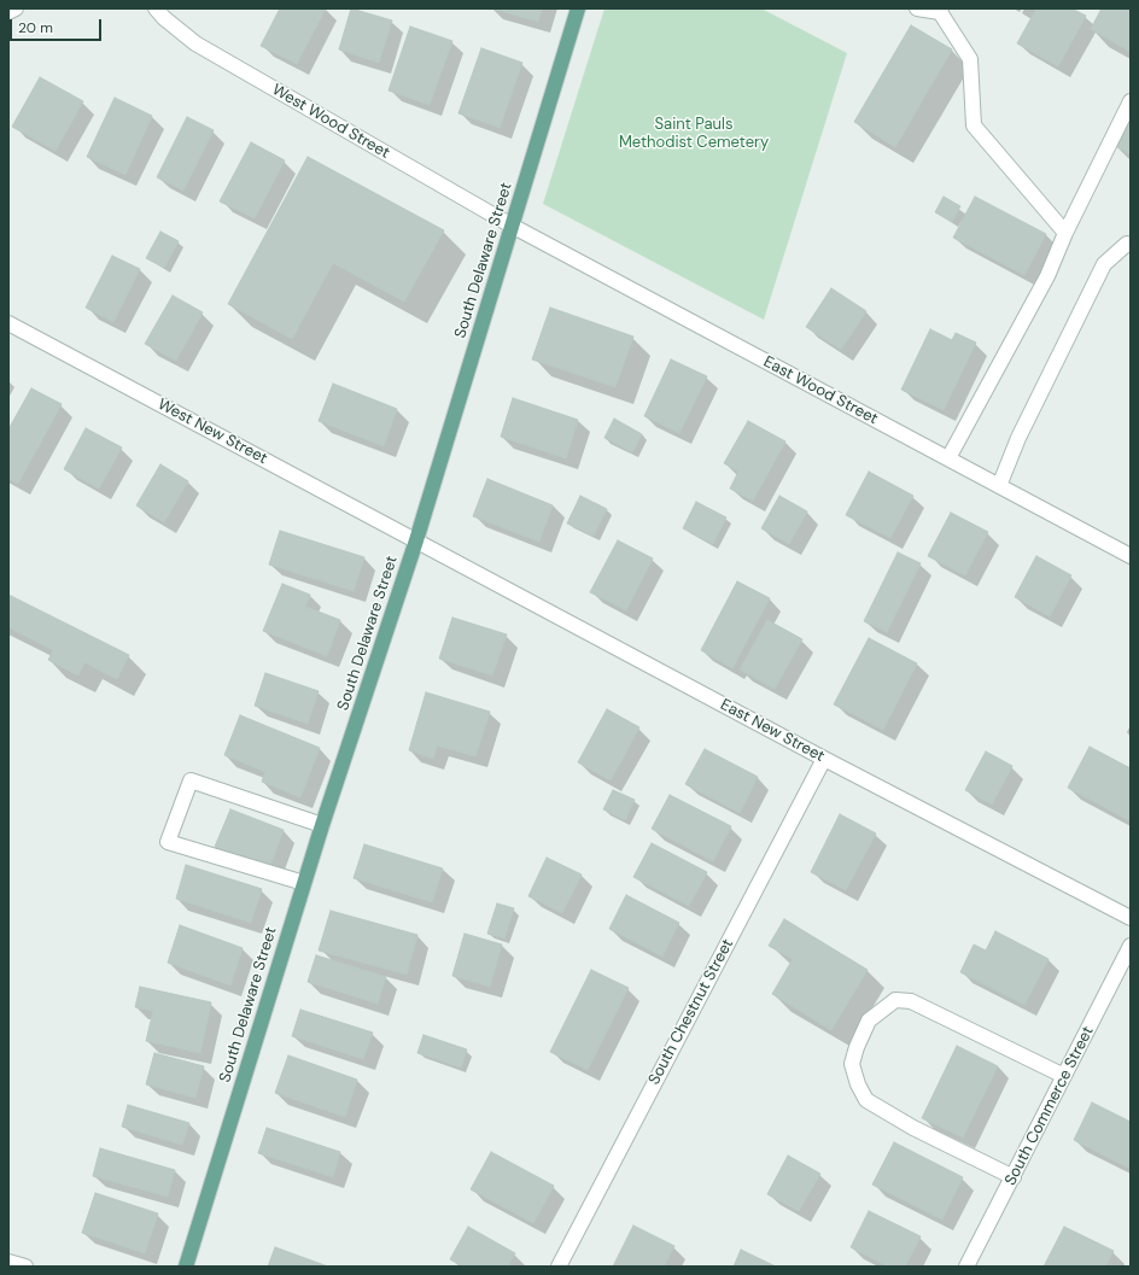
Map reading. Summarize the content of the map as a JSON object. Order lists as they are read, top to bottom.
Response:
{
  "streets": {
    "main road": ["South Delaware Street"],
    "street": [
      "West Wood Street",
      "East Wood Street",
      "West New Street",
      "East New Street",
      "South Chestnut Street",
      "South Commerce Street"
    ]
  },
  "crossings": [
    ["West Wood Street", "South Delaware Street"],
    ["West Wood Street", "East Wood Street"],
    ["South Delaware Street", "East Wood Street"],
    ["South Delaware Street", "West New Street"],
    ["South Delaware Street", "East New Street"],
    ["West New Street", "East New Street"],
    ["East New Street", "South Chestnut Street"]
  ],
  "parks": ["Saint Pauls Methodist Cemetery"],
  "scale_bar": "20 m"
}
